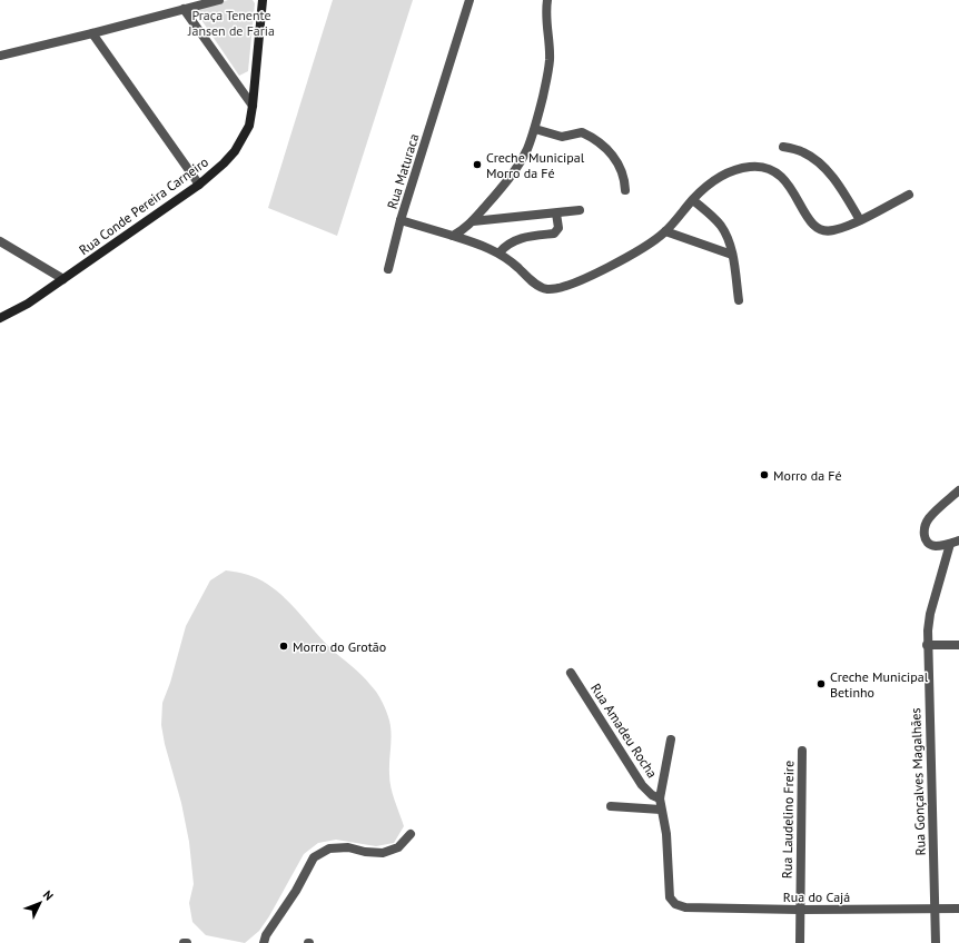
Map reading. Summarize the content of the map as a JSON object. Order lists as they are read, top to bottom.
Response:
{
  "streets": {
    "street": [
      "Rua Maturaca",
      "Rua Conde Pereira Carneiro",
      "Rua Amadeu Rocha",
      "Rua Gonçalves Magalhães",
      "Rua Laudelino Freire",
      "Rua do Cajá"
    ]
  },
  "crossings": [
    ["Rua Gonçalves Magalhães", "Rua do Cajá"],
    ["Rua Laudelino Freire", "Rua do Cajá"]
  ],
  "parks": ["Praça Tenente Jansen de Faria"],
  "places": [
    "Creche Municipal Morro da Fé",
    "Morro da Fé",
    "Morro do Grotão",
    "Creche Municipal Betinho"
  ],
  "north": "top right"
}
